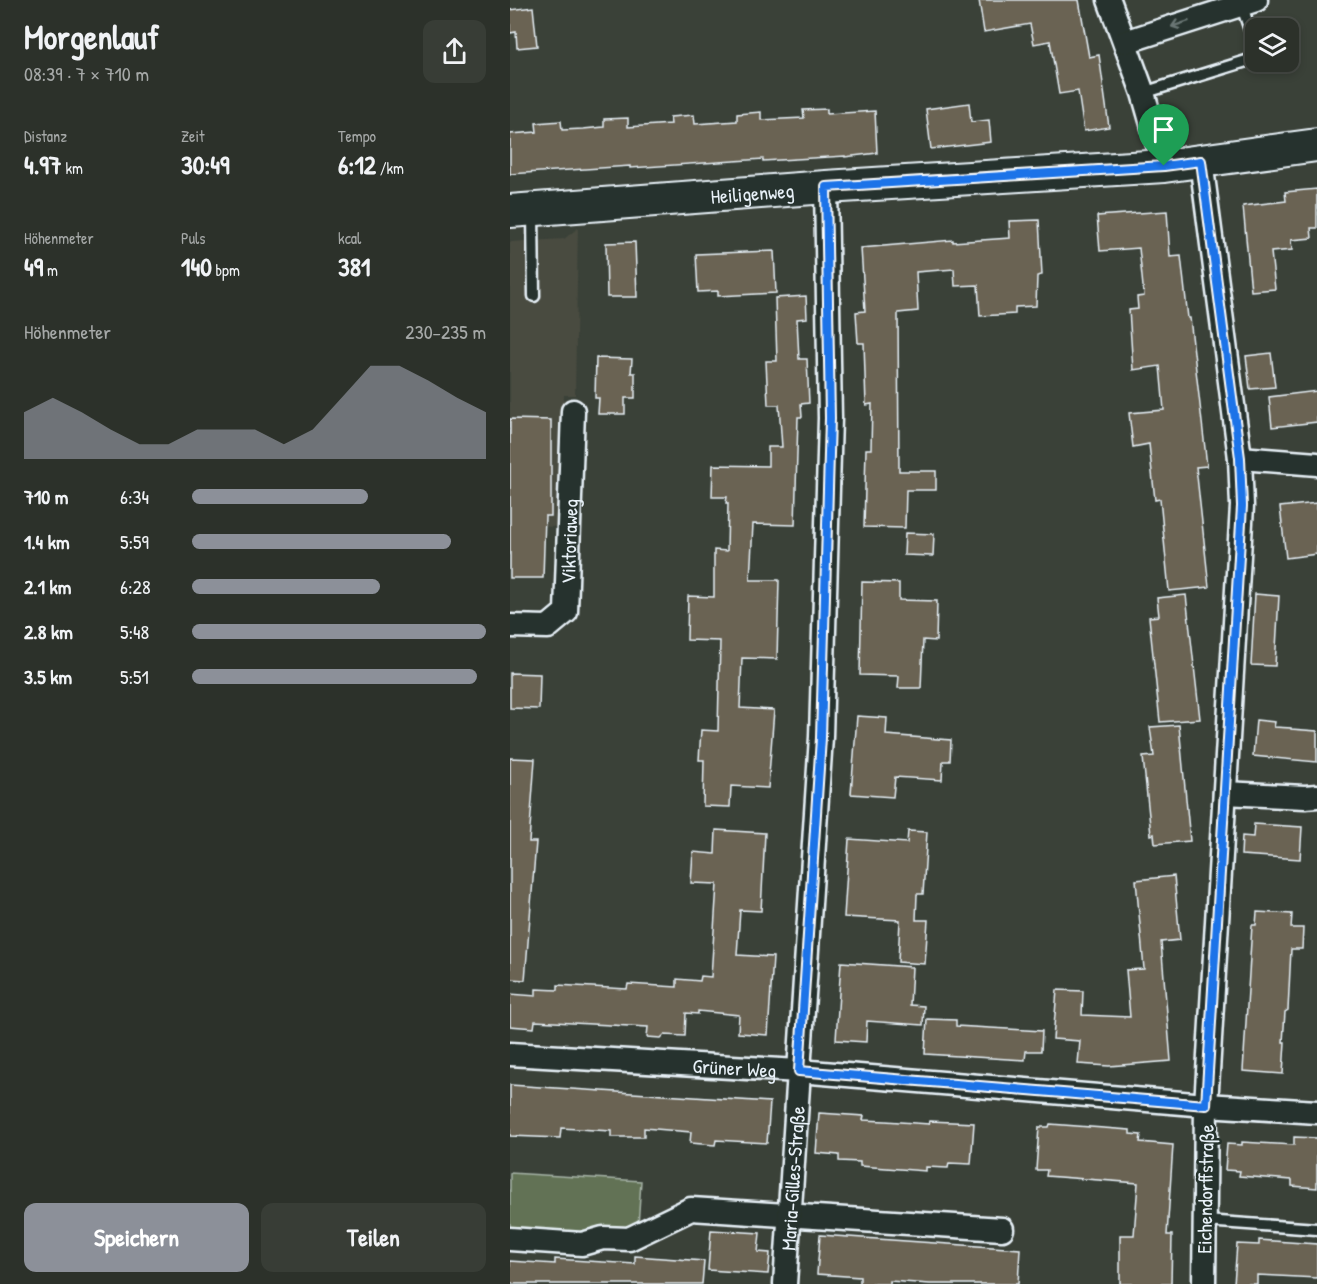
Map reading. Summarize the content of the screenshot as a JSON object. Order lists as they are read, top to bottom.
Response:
{
  "streets": {
    "street": [
      "Heiligenweg",
      "Viktoriaweg",
      "Grüner Weg",
      "Maria-Gilles-Straße",
      "Eichendorffstraße"
    ]
  },
  "crossings": [
    ["Heiligenweg", "Maria-Gilles-Straße"],
    ["Heiligenweg", "Eichendorffstraße"],
    ["Grüner Weg", "Maria-Gilles-Straße"],
    ["Grüner Weg", "Eichendorffstraße"]
  ],
  "page": {
    "heading": ["Morgenlauf", "08:39 · 7 × 710 m"],
    "stats": [
      ["Distanz", "4.97 km"],
      ["Zeit", "30:49"],
      ["Tempo", "6:12 /km"],
      ["Höhenmeter", "49 m"],
      ["Puls", "140 bpm"],
      ["kcal", "381"]
    ],
    "chart": ["Höhenmeter", "230–235 m"],
    "list": [
      {
        "name": "710 m",
        "note": "6:34"
      },
      {
        "name": "1.4 km",
        "note": "5:59"
      },
      {
        "name": "2.1 km",
        "note": "6:28"
      },
      {
        "name": "2.8 km",
        "note": "5:48"
      },
      {
        "name": "3.5 km",
        "note": "5:51"
      }
    ],
    "buttons": ["Speichern", "Teilen"]
  }
}
